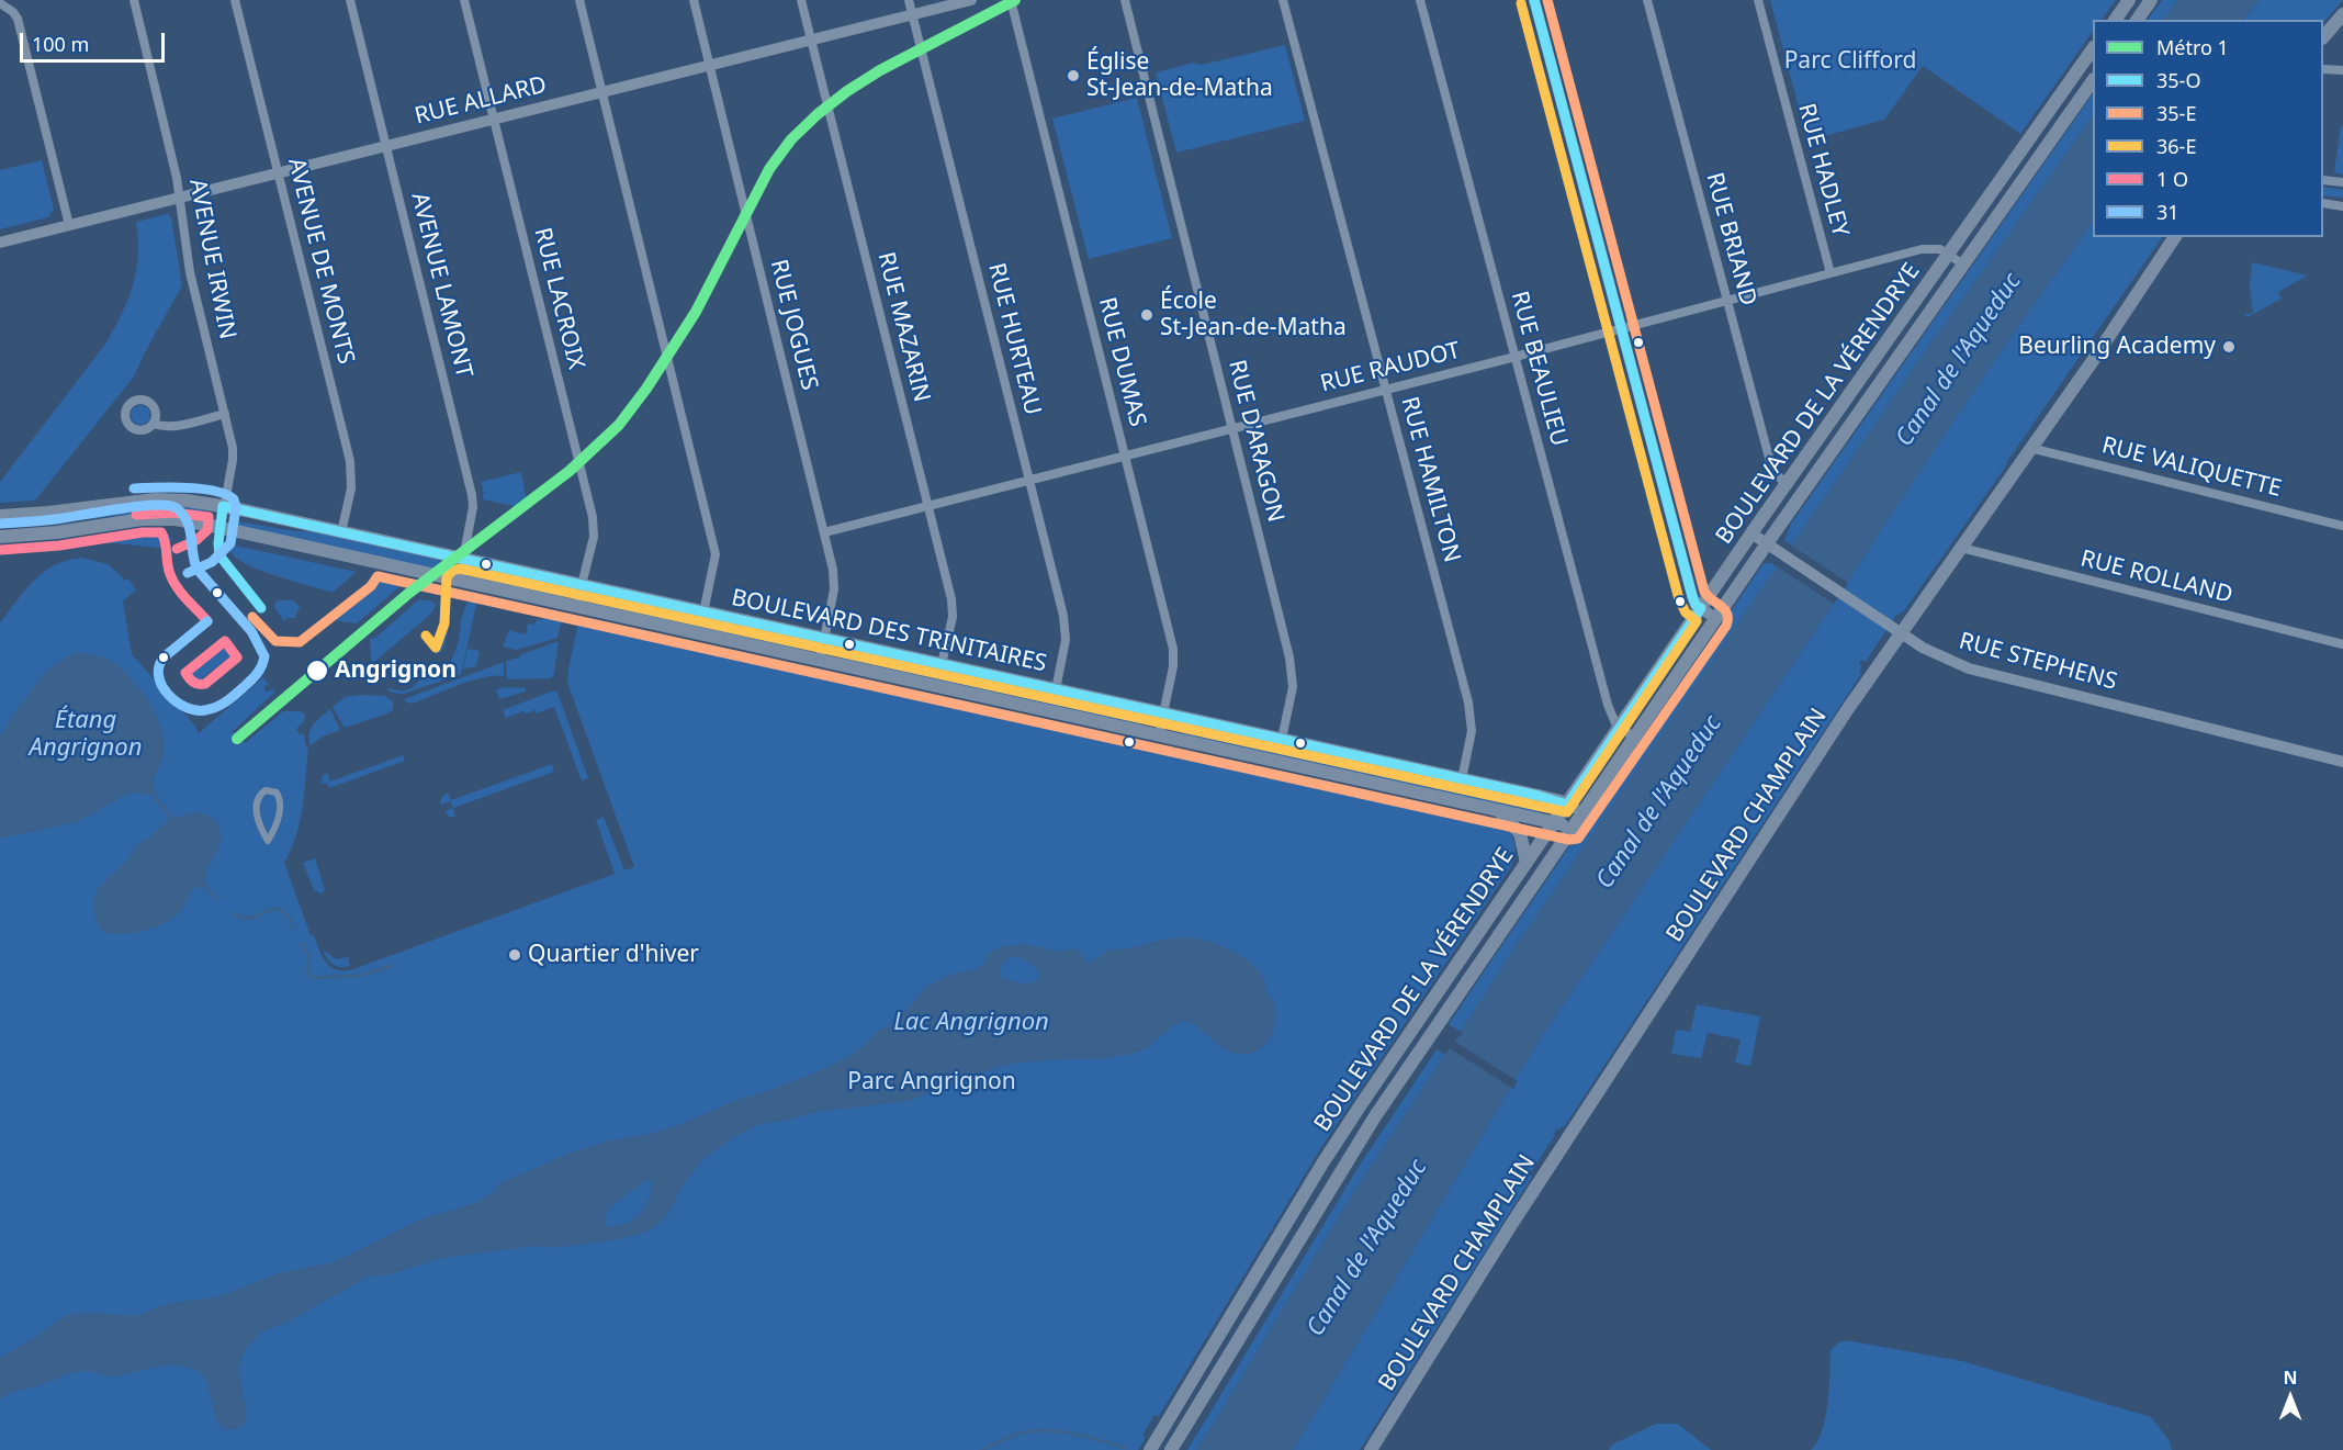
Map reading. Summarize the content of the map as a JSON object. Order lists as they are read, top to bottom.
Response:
{
  "streets": {
    "main road": ["BOULEVARD DE LA VÉRENDRYE", "BOULEVARD DES TRINITAIRES", "BOULEVARD CHAMPLAIN"],
    "street": [
      "RUE ALLARD",
      "RUE HADLEY",
      "RUE BRIAND",
      "AVENUE IRWIN",
      "AVENUE DE MONTS",
      "AVENUE LAMONT",
      "RUE LACROIX",
      "RUE JOGUES",
      "RUE MAZARIN",
      "RUE HURTEAU",
      "RUE DUMAS",
      "RUE RAUDOT",
      "RUE BEAULIEU",
      "RUE D'ARAGON",
      "RUE VALIQUETTE",
      "RUE HAMILTON",
      "RUE ROLLAND",
      "RUE STEPHENS"
    ]
  },
  "crossings": [
    ["RUE ALLARD", "AVENUE IRWIN"],
    ["RUE ALLARD", "AVENUE DE MONTS"],
    ["RUE ALLARD", "AVENUE LAMONT"],
    ["RUE ALLARD", "RUE LACROIX"],
    ["RUE ALLARD", "RUE JOGUES"],
    ["RUE ALLARD", "RUE MAZARIN"],
    ["RUE ALLARD", "RUE HURTEAU"],
    ["RUE HADLEY", "RUE RAUDOT"],
    ["RUE BRIAND", "RUE RAUDOT"],
    ["RUE BRIAND", "BOULEVARD DE LA VÉRENDRYE"],
    ["AVENUE IRWIN", "BOULEVARD DES TRINITAIRES"],
    ["AVENUE DE MONTS", "BOULEVARD DES TRINITAIRES"],
    ["AVENUE LAMONT", "BOULEVARD DES TRINITAIRES"],
    ["RUE LACROIX", "BOULEVARD DES TRINITAIRES"],
    ["RUE JOGUES", "RUE RAUDOT"],
    ["RUE JOGUES", "BOULEVARD DES TRINITAIRES"],
    ["RUE MAZARIN", "RUE RAUDOT"],
    ["RUE MAZARIN", "BOULEVARD DES TRINITAIRES"],
    ["RUE HURTEAU", "RUE RAUDOT"],
    ["RUE HURTEAU", "BOULEVARD DES TRINITAIRES"],
    ["RUE DUMAS", "RUE RAUDOT"],
    ["RUE DUMAS", "BOULEVARD DES TRINITAIRES"],
    ["RUE RAUDOT", "RUE BEAULIEU"],
    ["RUE RAUDOT", "BOULEVARD DE LA VÉRENDRYE"],
    ["RUE RAUDOT", "RUE D'ARAGON"],
    ["RUE RAUDOT", "RUE HAMILTON"],
    ["RUE BEAULIEU", "BOULEVARD DE LA VÉRENDRYE"],
    ["BOULEVARD DE LA VÉRENDRYE", "BOULEVARD DES TRINITAIRES"],
    ["BOULEVARD DE LA VÉRENDRYE", "RUE STEPHENS"],
    ["RUE D'ARAGON", "BOULEVARD DES TRINITAIRES"],
    ["RUE VALIQUETTE", "BOULEVARD CHAMPLAIN"],
    ["RUE HAMILTON", "BOULEVARD DES TRINITAIRES"],
    ["RUE ROLLAND", "BOULEVARD CHAMPLAIN"],
    ["RUE STEPHENS", "BOULEVARD CHAMPLAIN"]
  ],
  "water": ["Canal de l'Aqueduc", "Étang Angrignon", "Lac Angrignon"],
  "parks": ["Parc Clifford", "Parc Angrignon"],
  "places": [
    "Église St-Jean-de-Matha",
    "École St-Jean-de-Matha",
    "Beurling Academy",
    "Angrignon",
    "Quartier d'hiver"
  ],
  "lines": [
    "metro line 1",
    "transit line 35-O",
    "transit line 35-E",
    "transit line 36-E",
    "transit line 31"
  ],
  "legend": [
    "Métro 1",
    "35-O",
    "35-E",
    "36-E",
    "1 O",
    "31"
  ],
  "scale_bar": "100 m",
  "north": "top"
}
